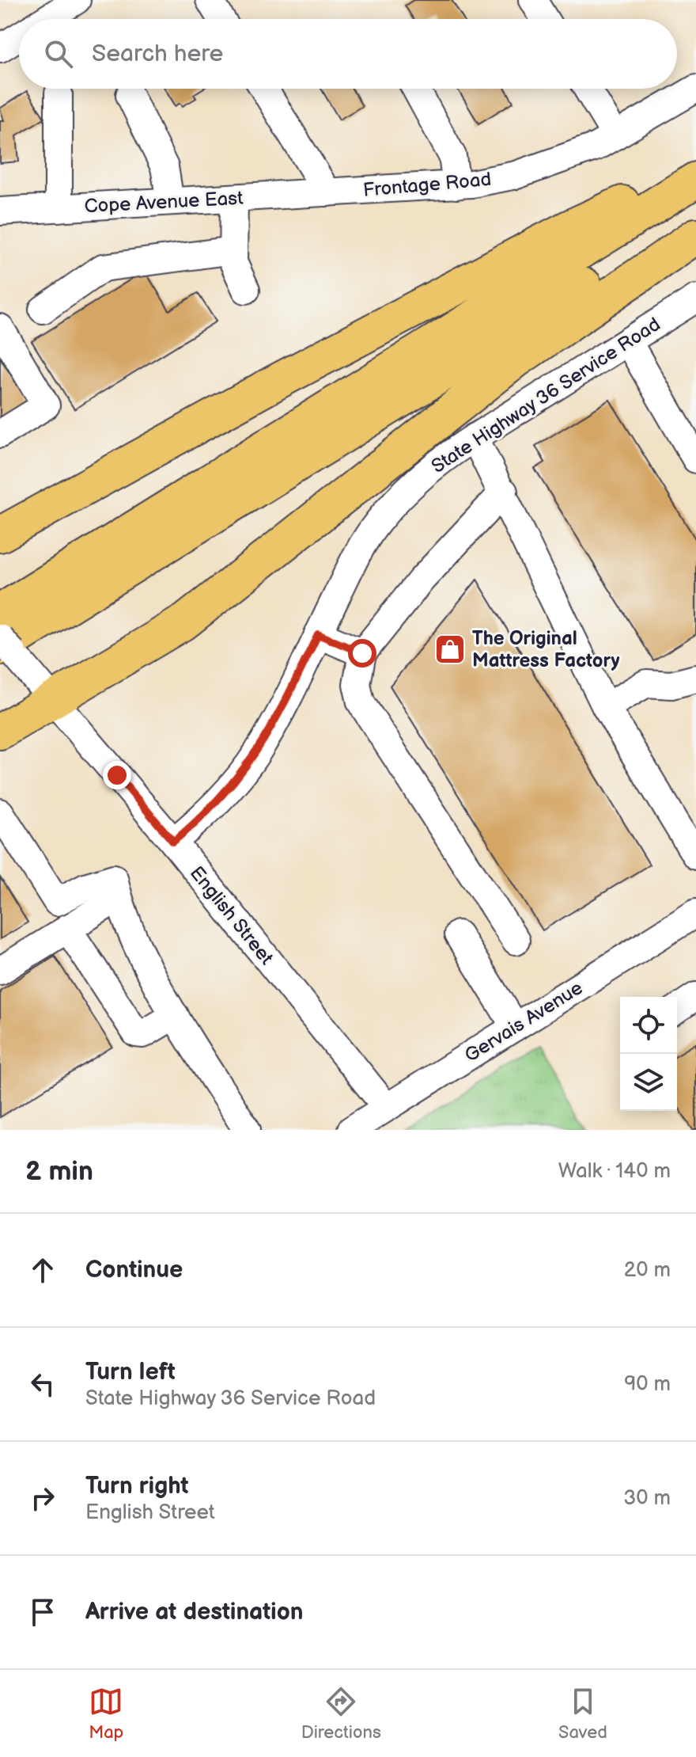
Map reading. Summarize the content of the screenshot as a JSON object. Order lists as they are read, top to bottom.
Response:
{
  "streets": {
    "street": [
      "Frontage Road",
      "Cope Avenue East",
      "State Highway 36 Service Road",
      "English Street",
      "Gervais Avenue"
    ]
  },
  "crossings": [
    ["Frontage Road", "Cope Avenue East"],
    ["State Highway 36 Service Road", "English Street"],
    ["English Street", "Gervais Avenue"]
  ],
  "places": {
    "shop": ["The Original Mattress Factory"]
  },
  "page": {
    "search": "Search here",
    "heading": ["2 min", "Walk · 140 m"],
    "list": [
      ["Continue", "20 m"],
      ["Turn left", "State Highway 36 Service Road", "90 m"],
      ["Turn right", "English Street", "30 m"],
      "Arrive at destination"
    ],
    "nav": ["Map", "Directions", "Saved"]
  }
}
